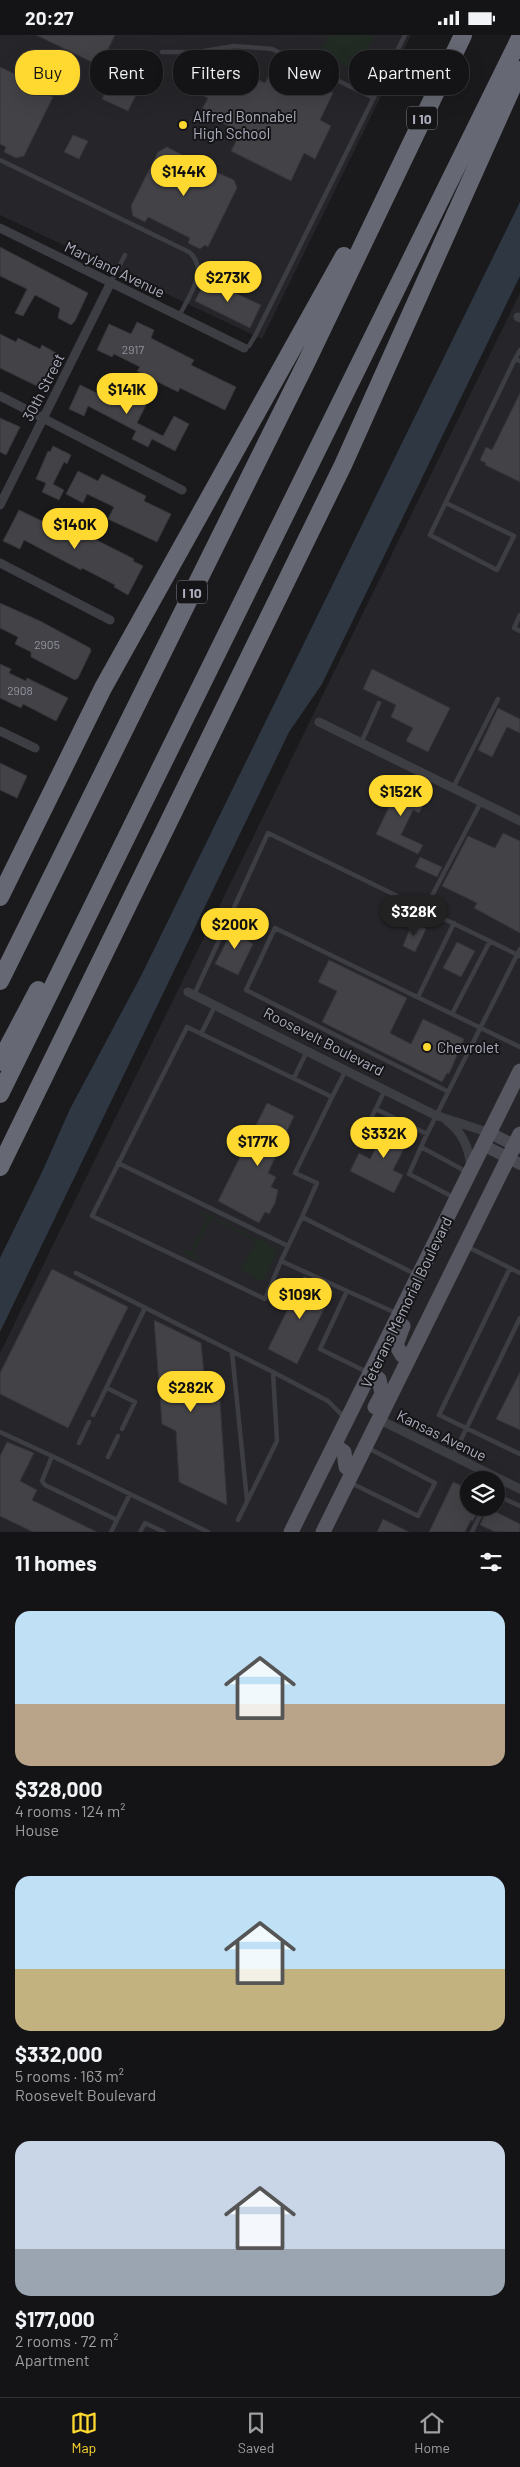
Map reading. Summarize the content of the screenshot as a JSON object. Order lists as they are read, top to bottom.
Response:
{
  "streets": {
    "highway": ["I 10"],
    "main road": ["Veterans Memorial Boulevard"],
    "street": [
      "Maryland Avenue",
      "30th Street",
      "Roosevelt Boulevard",
      "Kansas Avenue"
    ]
  },
  "crossings": [
    ["Maryland Avenue", "30th Street"],
    ["Roosevelt Boulevard", "Veterans Memorial Boulevard"],
    ["Veterans Memorial Boulevard", "Kansas Avenue"]
  ],
  "places": ["Alfred Bonnabel High School", "Chevrolet"],
  "house_numbers": ["2917", "2905", "2908"],
  "page": {
    "status": "20:27",
    "chip": [
      "Buy",
      "Rent",
      "Filters",
      "New",
      "Apartment"
    ],
    "price": [
      "$144K",
      "$273K",
      "$141K",
      "$140K",
      "$152K",
      "$328K",
      "$200K",
      "$332K",
      "$177K",
      "$109K",
      "$282K"
    ],
    "heading": "11 homes",
    "list": [
      {
        "name": "$328,000",
        "note": "4 rooms · 124 m² · House"
      },
      {
        "name": "$332,000",
        "note": "5 rooms · 163 m² · Roosevelt Boulevard"
      },
      {
        "name": "$177,000",
        "note": "2 rooms · 72 m² · Apartment"
      }
    ],
    "tabs": ["Map", "Saved", "Home"]
  }
}
